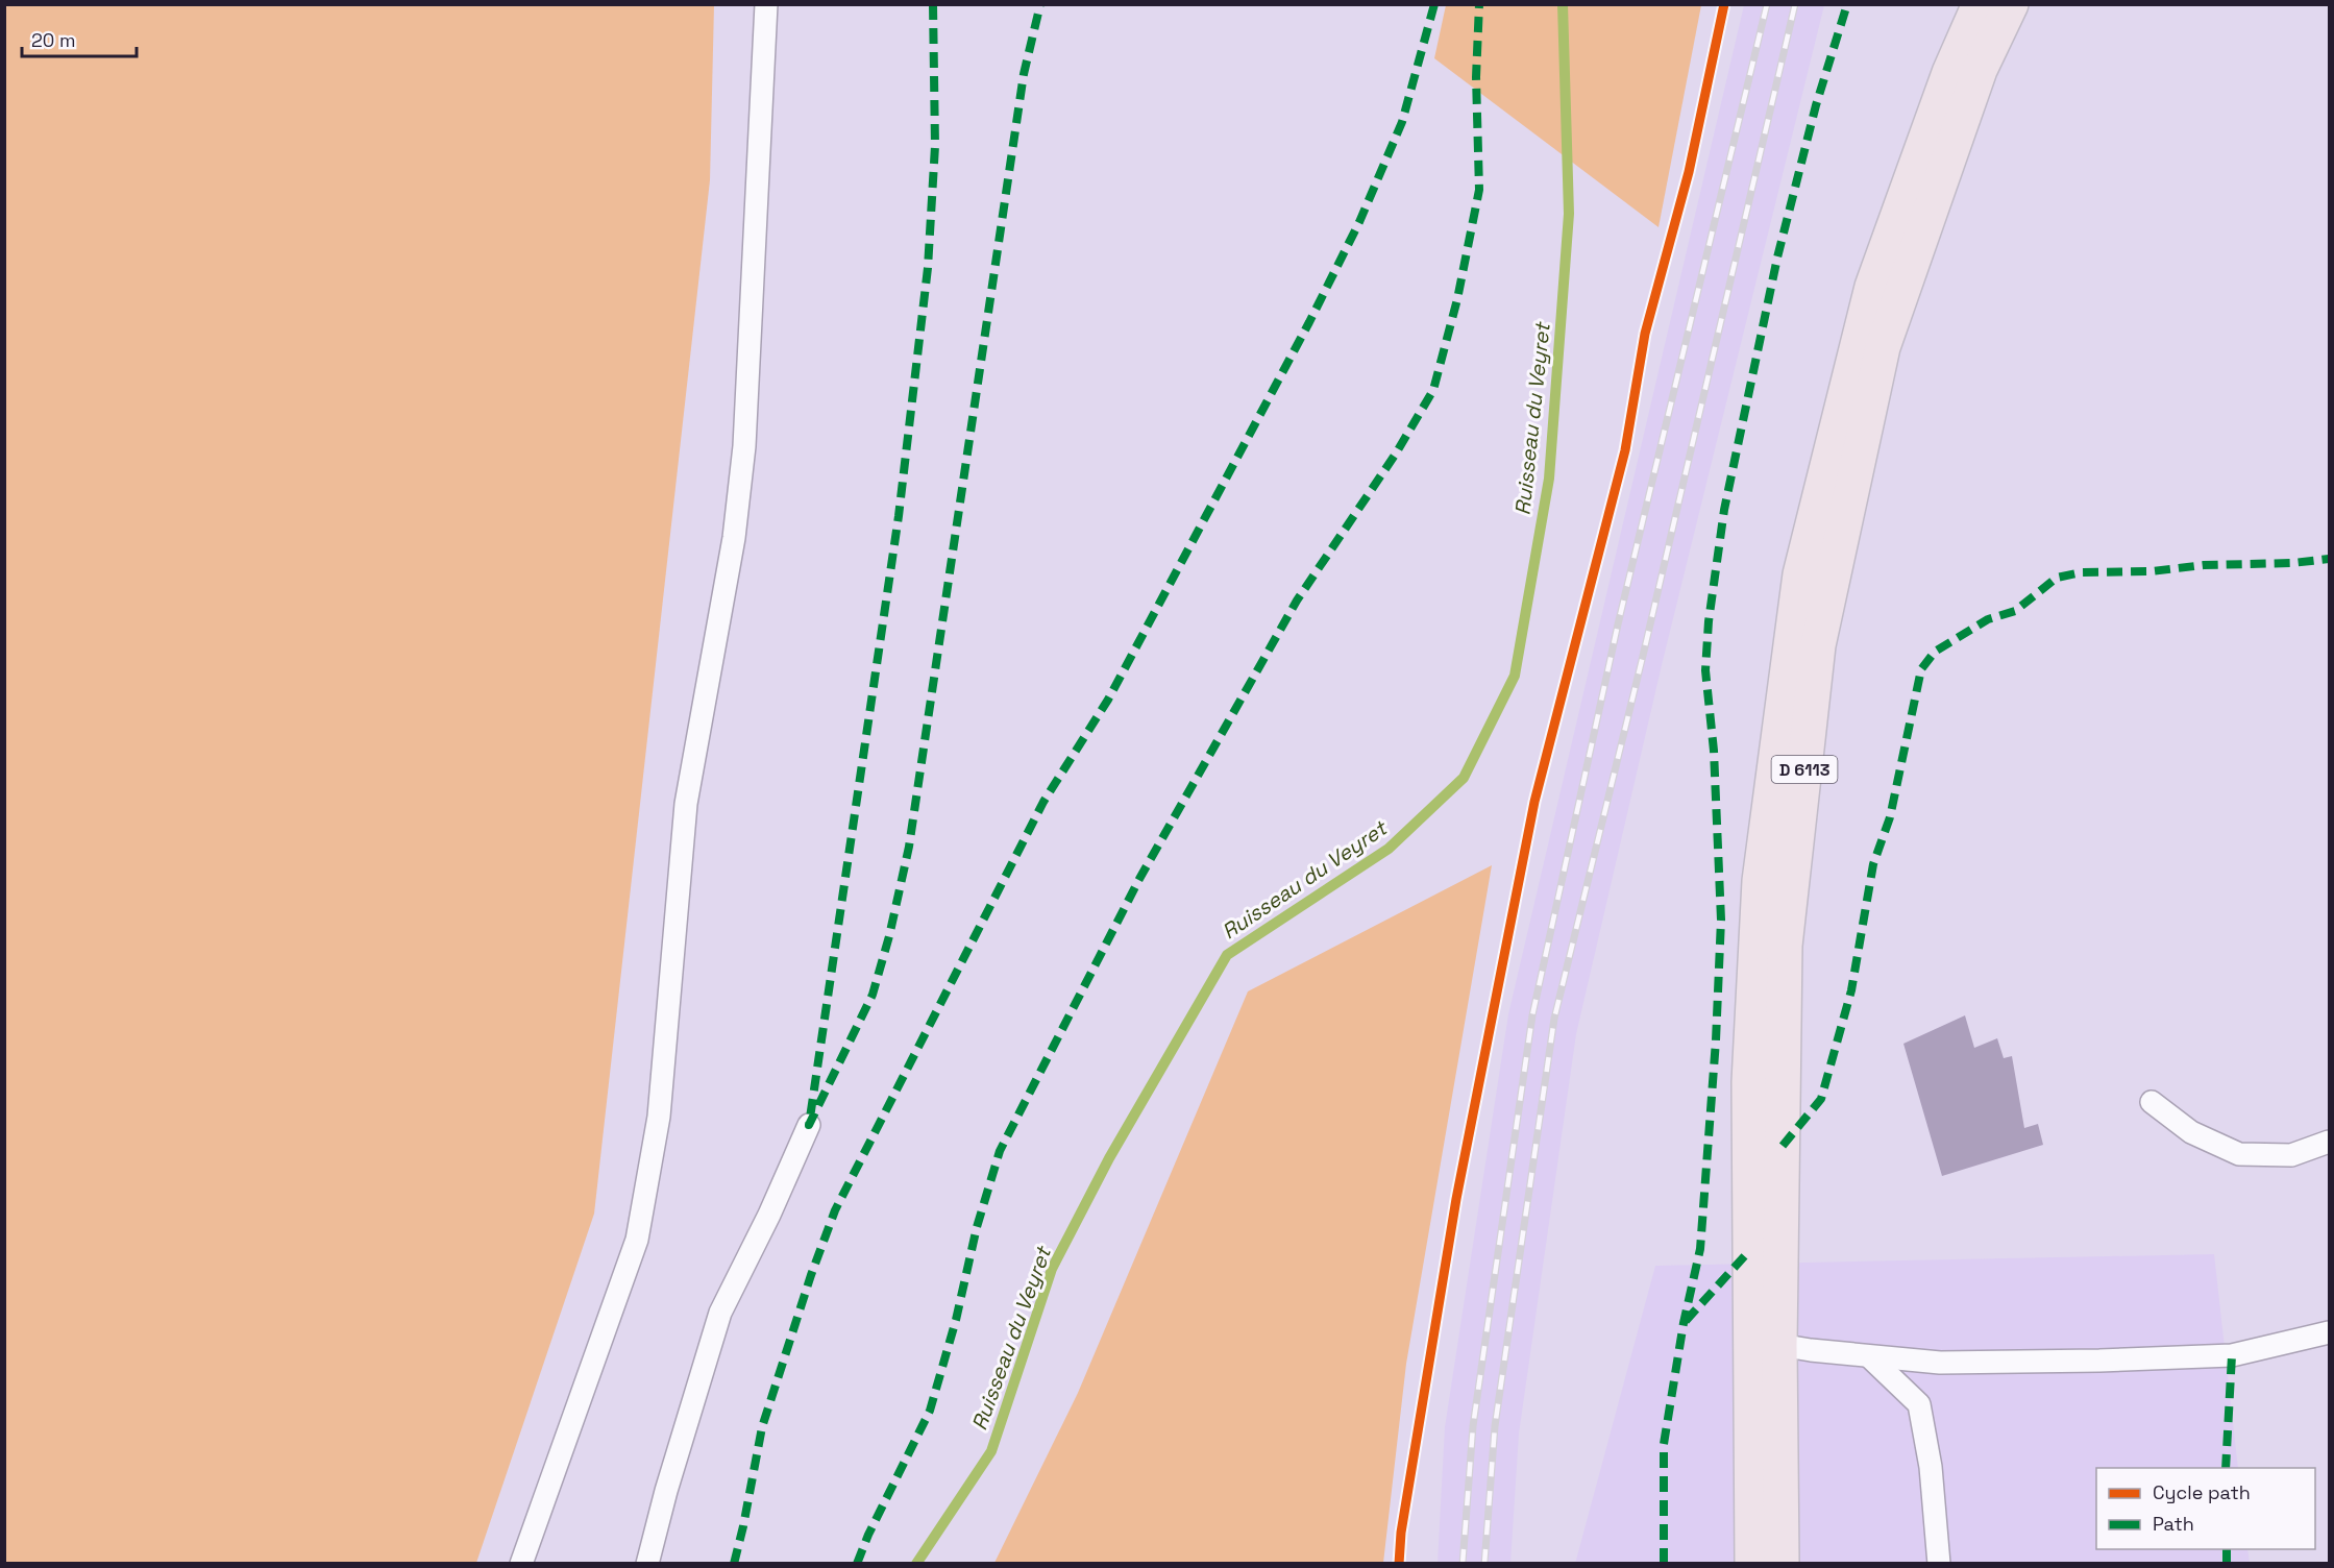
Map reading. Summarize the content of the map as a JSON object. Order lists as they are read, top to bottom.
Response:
{
  "streets": {
    "main road": ["D 6113"]
  },
  "water": ["Ruisseau du Veyret"],
  "legend": ["Cycle path", "Path"],
  "scale_bar": "20 m"
}
